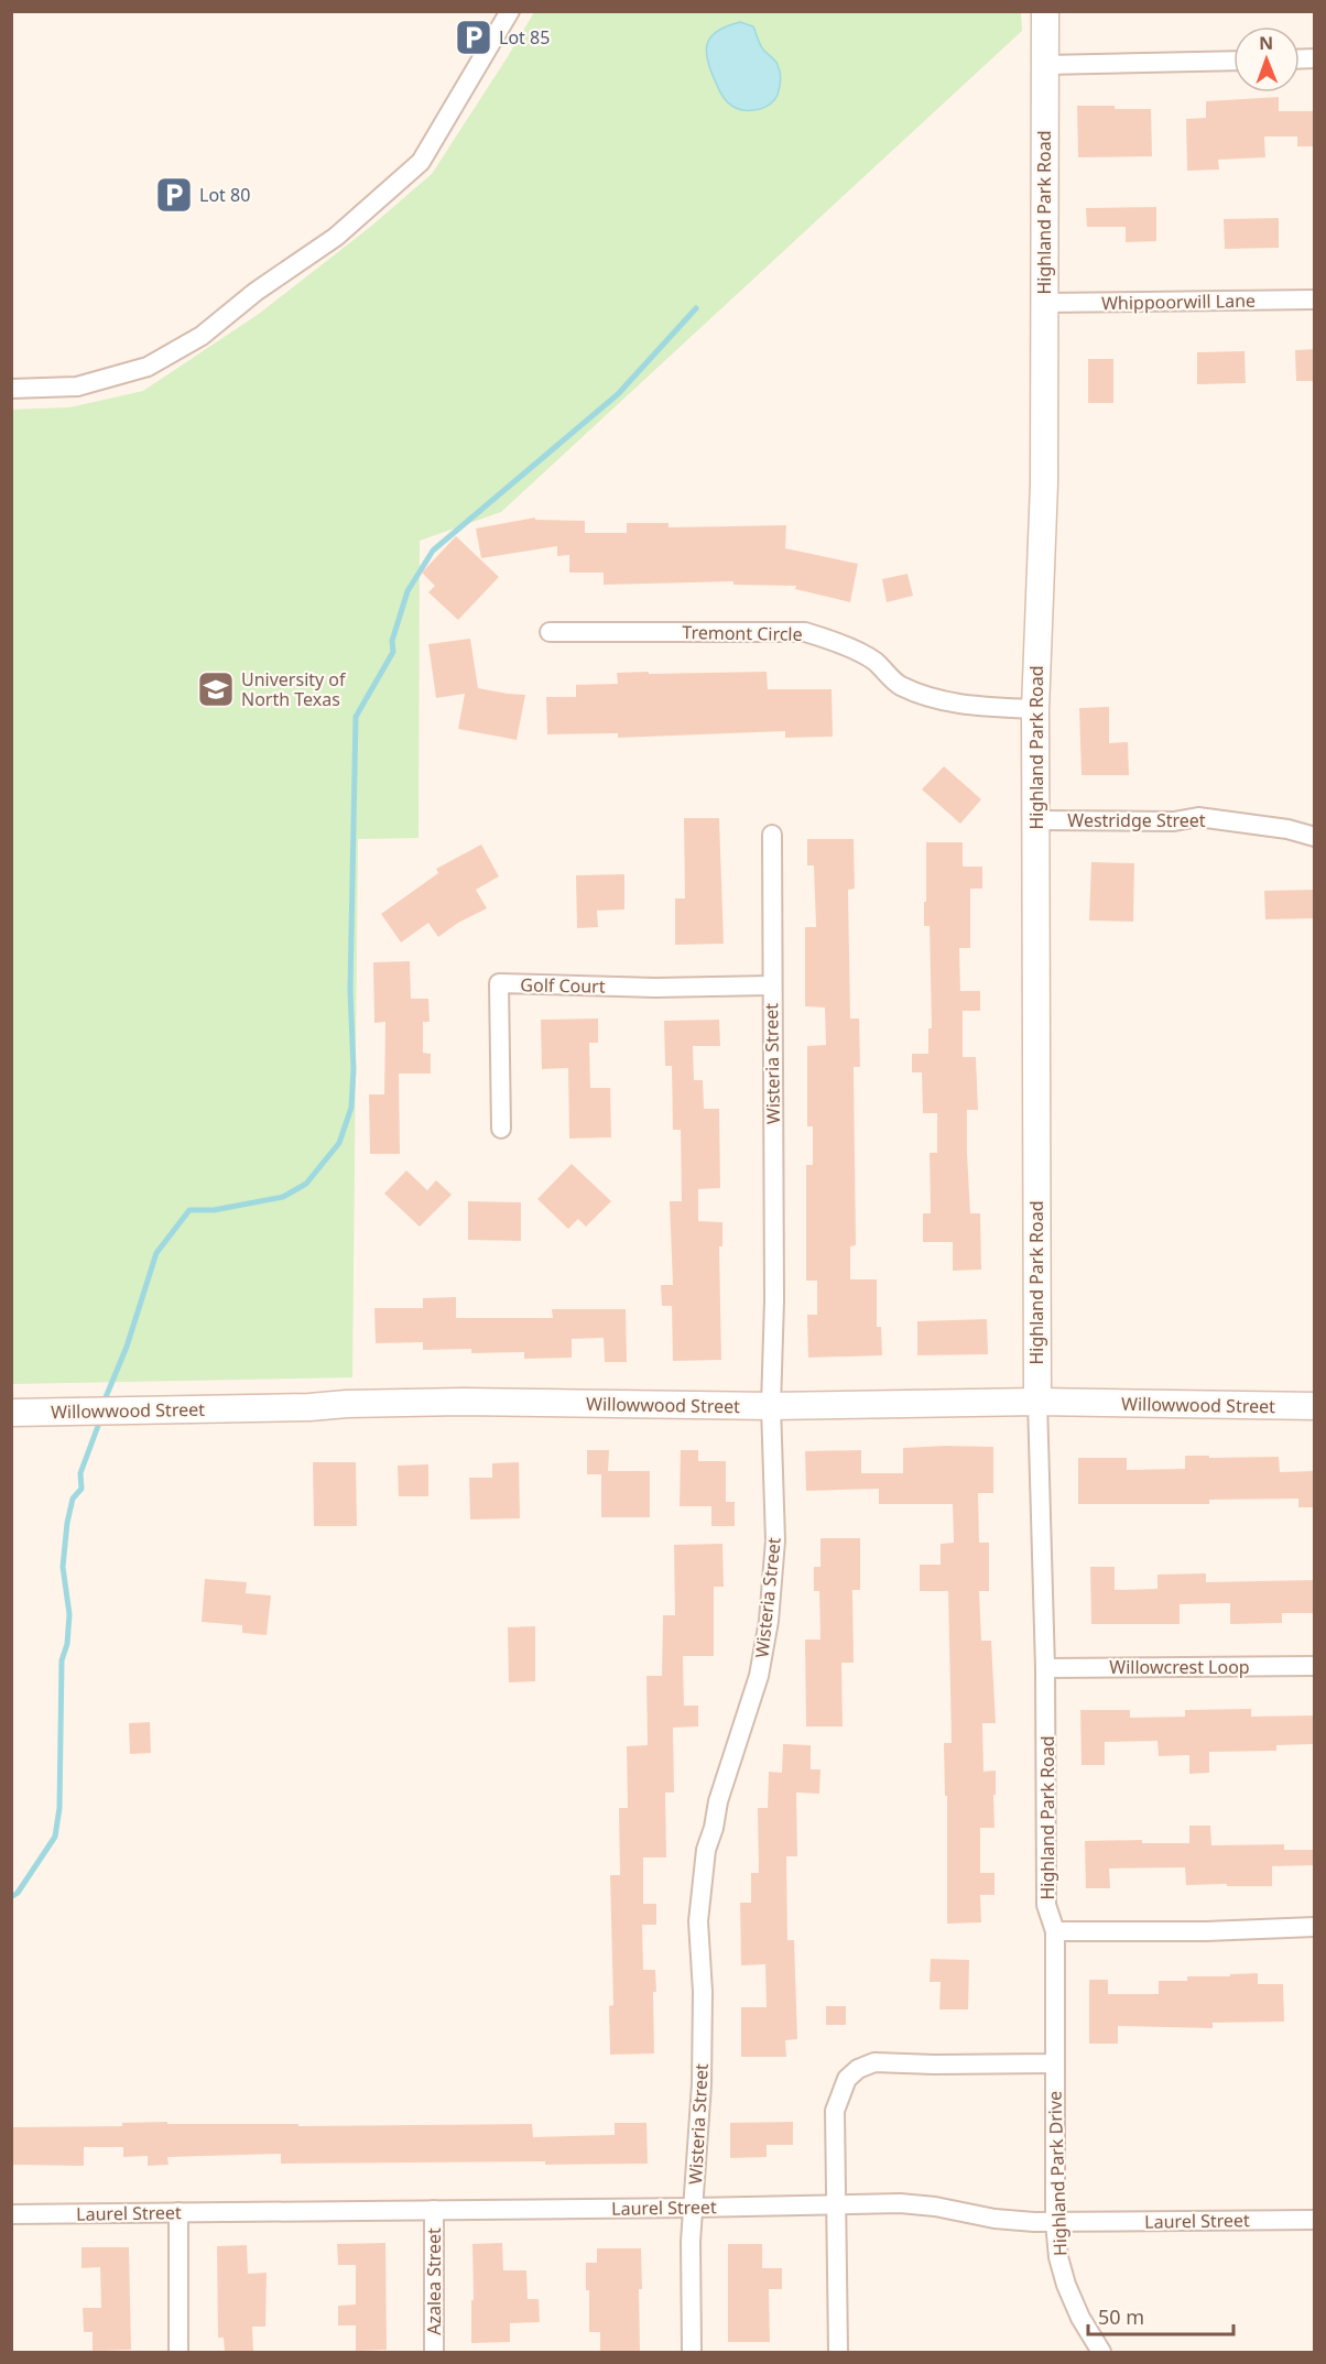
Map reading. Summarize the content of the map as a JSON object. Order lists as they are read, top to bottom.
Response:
{
  "streets": {
    "street": [
      "Highland Park Road",
      "Whippoorwill Lane",
      "Tremont Circle",
      "Westridge Street",
      "Golf Court",
      "Wisteria Street",
      "Willowwood Street",
      "Willowcrest Loop",
      "Highland Park Drive",
      "Laurel Street",
      "Azalea Street"
    ]
  },
  "crossings": [
    ["Highland Park Road", "Whippoorwill Lane"],
    ["Highland Park Road", "Tremont Circle"],
    ["Highland Park Road", "Westridge Street"],
    ["Highland Park Road", "Willowwood Street"],
    ["Highland Park Road", "Willowcrest Loop"],
    ["Highland Park Road", "Highland Park Drive"],
    ["Golf Court", "Wisteria Street"],
    ["Wisteria Street", "Willowwood Street"],
    ["Wisteria Street", "Laurel Street"],
    ["Highland Park Drive", "Laurel Street"],
    ["Laurel Street", "Azalea Street"]
  ],
  "places": {
    "parking": ["Lot 85", "Lot 80"],
    "school or university": ["University of North Texas"]
  },
  "scale_bar": "50 m",
  "north": "top"
}
